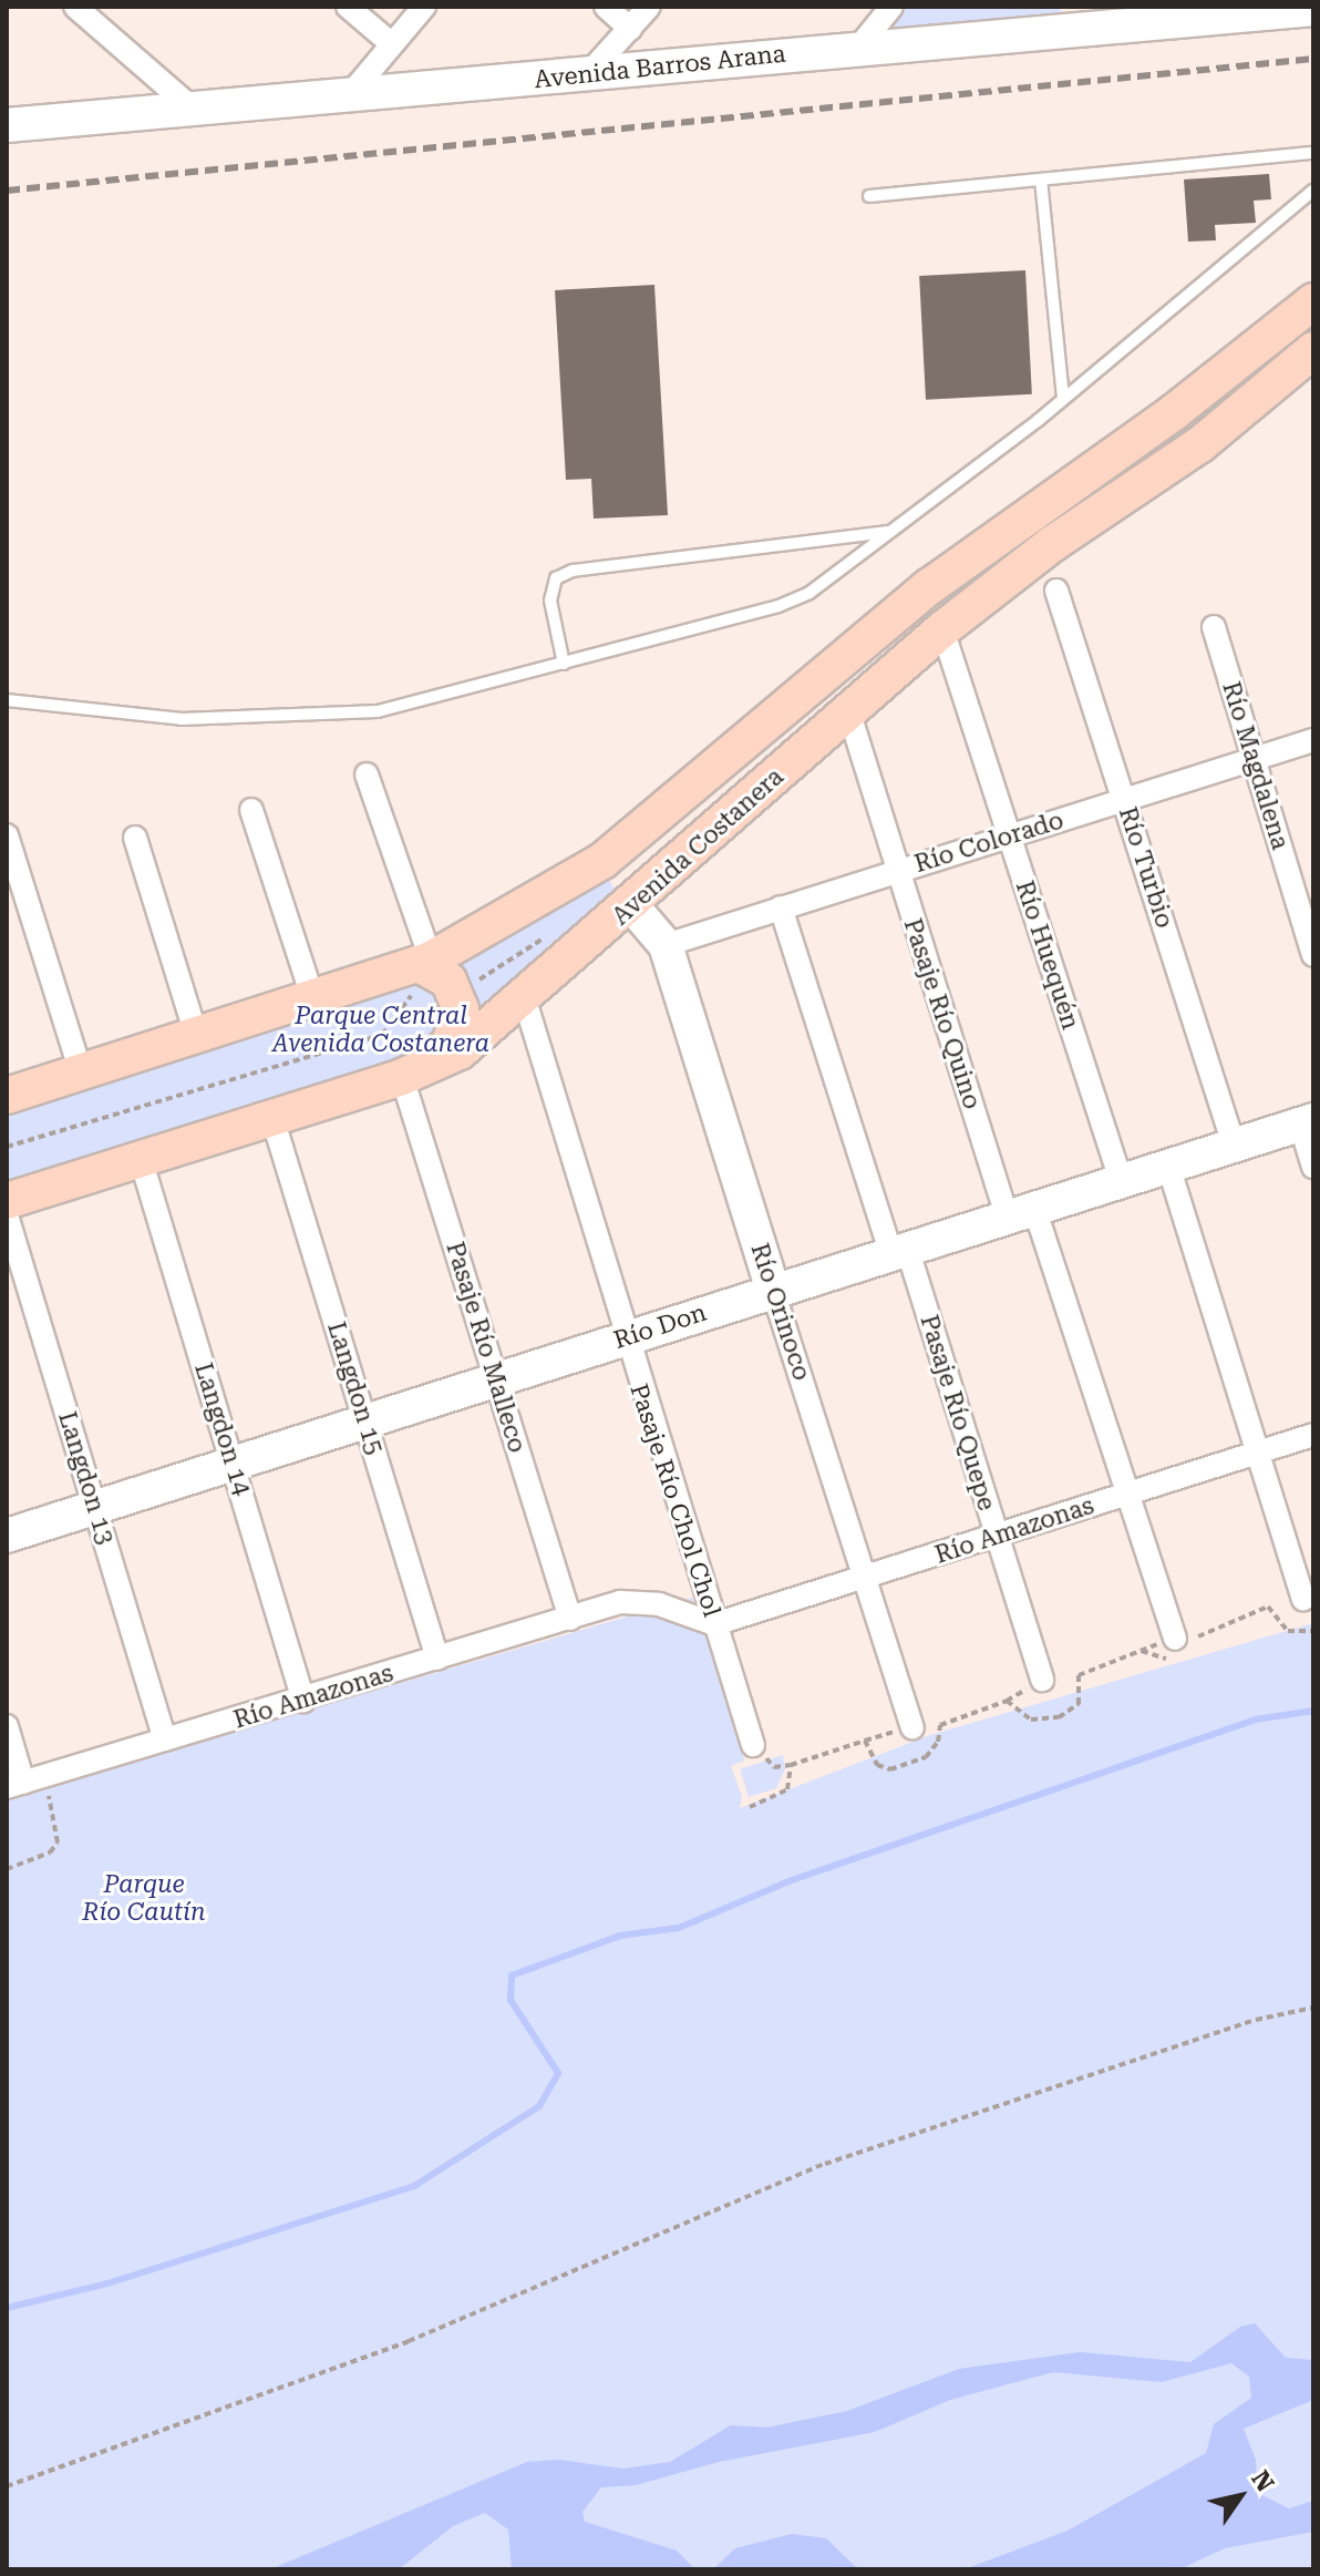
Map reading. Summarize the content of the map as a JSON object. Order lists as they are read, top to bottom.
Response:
{
  "streets": {
    "main road": ["Avenida Costanera"],
    "street": [
      "Avenida Barros Arana",
      "Río Magdalena",
      "Río Colorado",
      "Río Turbio",
      "Río Huequén",
      "Pasaje Río Quino",
      "Río Orinoco",
      "Río Don",
      "Pasaje Río Malleco",
      "Langdon 15",
      "Pasaje Río Quepe",
      "Langdon 14",
      "Langdon 13",
      "Pasaje Río Chol Chol",
      "Río Amazonas"
    ]
  },
  "crossings": [
    ["Río Magdalena", "Río Colorado"],
    ["Río Colorado", "Río Turbio"],
    ["Río Colorado", "Río Huequén"],
    ["Río Colorado", "Pasaje Río Quino"],
    ["Río Colorado", "Río Orinoco"],
    ["Río Colorado", "Pasaje Río Quepe"],
    ["Avenida Costanera", "Río Huequén"],
    ["Avenida Costanera", "Pasaje Río Quino"],
    ["Avenida Costanera", "Río Orinoco"],
    ["Avenida Costanera", "Pasaje Río Malleco"],
    ["Avenida Costanera", "Langdon 15"],
    ["Avenida Costanera", "Langdon 14"],
    ["Avenida Costanera", "Pasaje Río Chol Chol"],
    ["Río Turbio", "Río Don"],
    ["Río Huequén", "Río Don"],
    ["Pasaje Río Quino", "Río Don"],
    ["Pasaje Río Quino", "Río Amazonas"],
    ["Río Orinoco", "Río Don"],
    ["Río Orinoco", "Río Amazonas"],
    ["Río Don", "Pasaje Río Malleco"],
    ["Río Don", "Langdon 15"],
    ["Río Don", "Pasaje Río Quepe"],
    ["Río Don", "Langdon 14"],
    ["Río Don", "Langdon 13"],
    ["Río Don", "Pasaje Río Chol Chol"],
    ["Pasaje Río Malleco", "Río Amazonas"],
    ["Langdon 15", "Río Amazonas"],
    ["Pasaje Río Quepe", "Río Amazonas"],
    ["Langdon 14", "Río Amazonas"],
    ["Langdon 13", "Río Amazonas"],
    ["Pasaje Río Chol Chol", "Río Amazonas"]
  ],
  "parks": ["Parque Central Avenida Costanera", "Parque Río Cautín"],
  "north": "top right"
}
